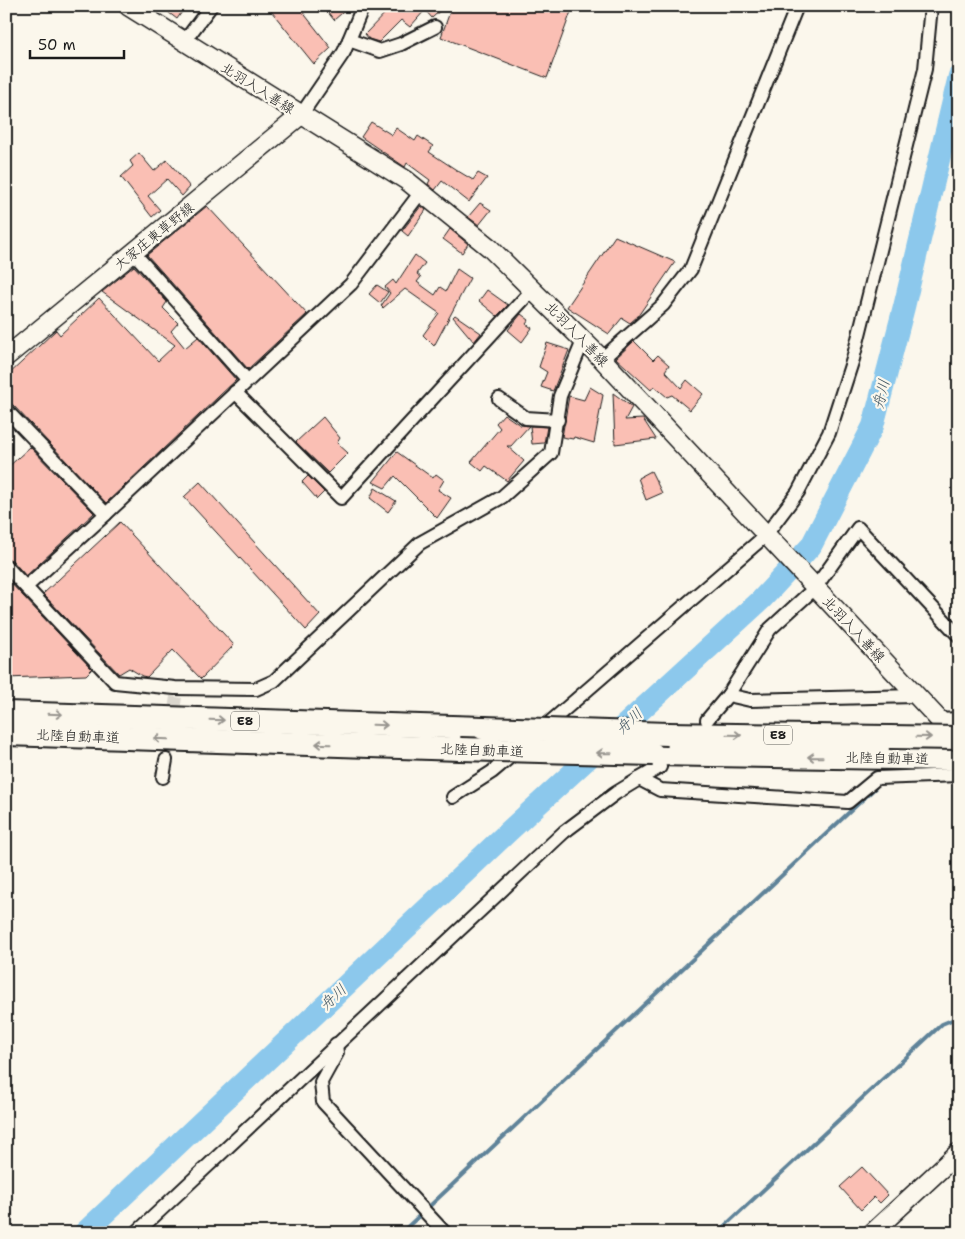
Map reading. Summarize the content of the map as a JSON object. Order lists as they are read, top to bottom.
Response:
{
  "streets": {
    "highway": ["E8", "北陸自動車道"],
    "main road": ["北羽入入善線", "大家庄東草野線"]
  },
  "crossings": [
    ["北羽入入善線", "大家庄東草野線"],
    ["北羽入入善線", "北陸自動車道"]
  ],
  "water": ["舟川"],
  "scale_bar": "50 m"
}
